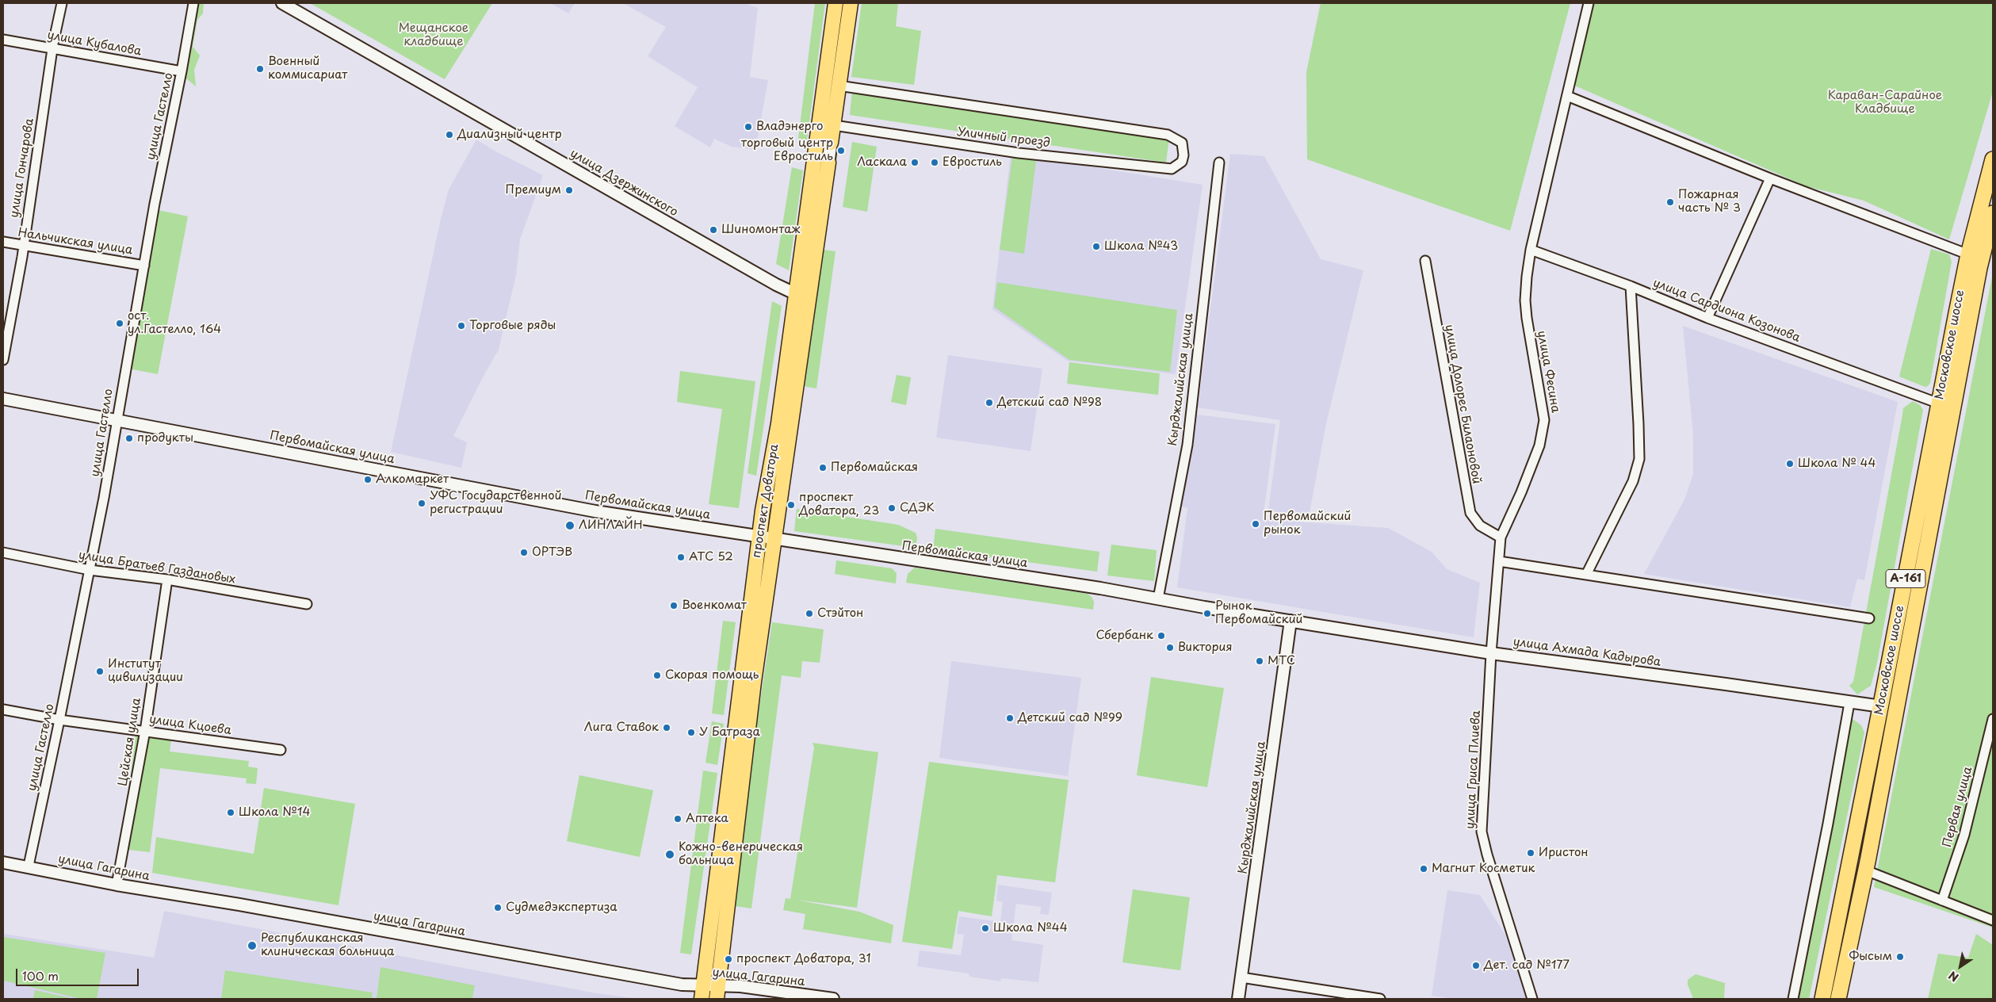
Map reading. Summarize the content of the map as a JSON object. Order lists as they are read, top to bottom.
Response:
{
  "streets": {
    "highway": ["Московское шоссе", "А-161"],
    "main road": ["проспект Доватора"],
    "street": [
      "улица Кубалова",
      "улица Гастелло",
      "Уличный проезд",
      "улица Гончарова",
      "улица Дзержинского",
      "Нальчикская улица",
      "улица Сардиона Козонова",
      "улица Фесина",
      "Кырджалийская улица",
      "улица Долорес Билаоновой",
      "Первомайская улица",
      "улица Братьев Газдановых",
      "улица Ахмада Кадырова",
      "улица Кцоева",
      "Цейская улица",
      "улица Гриса Плиева",
      "Первая улица",
      "улица Гагарина"
    ]
  },
  "crossings": [
    ["улица Кубалова", "улица Гастелло"],
    ["улица Кубалова", "улица Гончарова"],
    ["улица Гастелло", "Нальчикская улица"],
    ["улица Гастелло", "Первомайская улица"],
    ["улица Гастелло", "улица Братьев Газдановых"],
    ["улица Гастелло", "улица Кцоева"],
    ["улица Гастелло", "улица Гагарина"],
    ["Уличный проезд", "проспект Доватора"],
    ["улица Гончарова", "Нальчикская улица"],
    ["улица Дзержинского", "проспект Доватора"],
    ["улица Сардиона Козонова", "Московское шоссе"],
    ["улица Сардиона Козонова", "улица Фесина"],
    ["Московское шоссе", "улица Ахмада Кадырова"],
    ["улица Фесина", "улица Долорес Билаоновой"],
    ["улица Фесина", "улица Гриса Плиева"],
    ["Кырджалийская улица", "Первомайская улица"],
    ["Кырджалийская улица", "улица Ахмада Кадырова"],
    ["Первомайская улица", "проспект Доватора"],
    ["Первомайская улица", "улица Ахмада Кадырова"],
    ["проспект Доватора", "улица Гагарина"],
    ["улица Братьев Газдановых", "Цейская улица"],
    ["улица Ахмада Кадырова", "улица Гриса Плиева"],
    ["улица Кцоева", "Цейская улица"],
    ["Цейская улица", "улица Гагарина"]
  ],
  "parks": ["Мещанское кладбище", "Караван-Сарайное Кладбище"],
  "places": [
    "Военный коммисариат",
    "Владэнерго",
    "Диализный центр",
    "торговый центр Евростиль",
    "Ласкала",
    "Евростиль",
    "Премиум",
    "Пожарная часть № 3",
    "Шиномонтаж",
    "Школа №43",
    "ост. ул.Гастелло, 164",
    "Торговые ряды",
    "Детский сад №98",
    "продукты",
    "Школа № 44",
    "Первомайская",
    "Алкомаркет",
    "УФС Государственной регистрации",
    "проспект Доватора, 23",
    "СДЭК",
    "Первомайский рынок",
    "ЛИНЛАЙН",
    "ОРТЭВ",
    "АТС 52",
    "Военкомат",
    "Стэйтон",
    "Рынок Первомайский",
    "Сбербанк",
    "Виктория",
    "МТС",
    "Институт цивилизации",
    "Скорая помощь",
    "Детский сад №99",
    "Лига Ставок",
    "У Батраза",
    "Школа №14",
    "Аптека",
    "Иристон",
    "Кожно-венерическая больница",
    "Магнит Косметик",
    "Судмедэкспертиза",
    "Школа №44",
    "Республиканская клиническая больница",
    "Фысым",
    "проспект Доватора, 31",
    "Дет. сад №177"
  ],
  "scale_bar": "100 m",
  "north": "bottom left"
}
